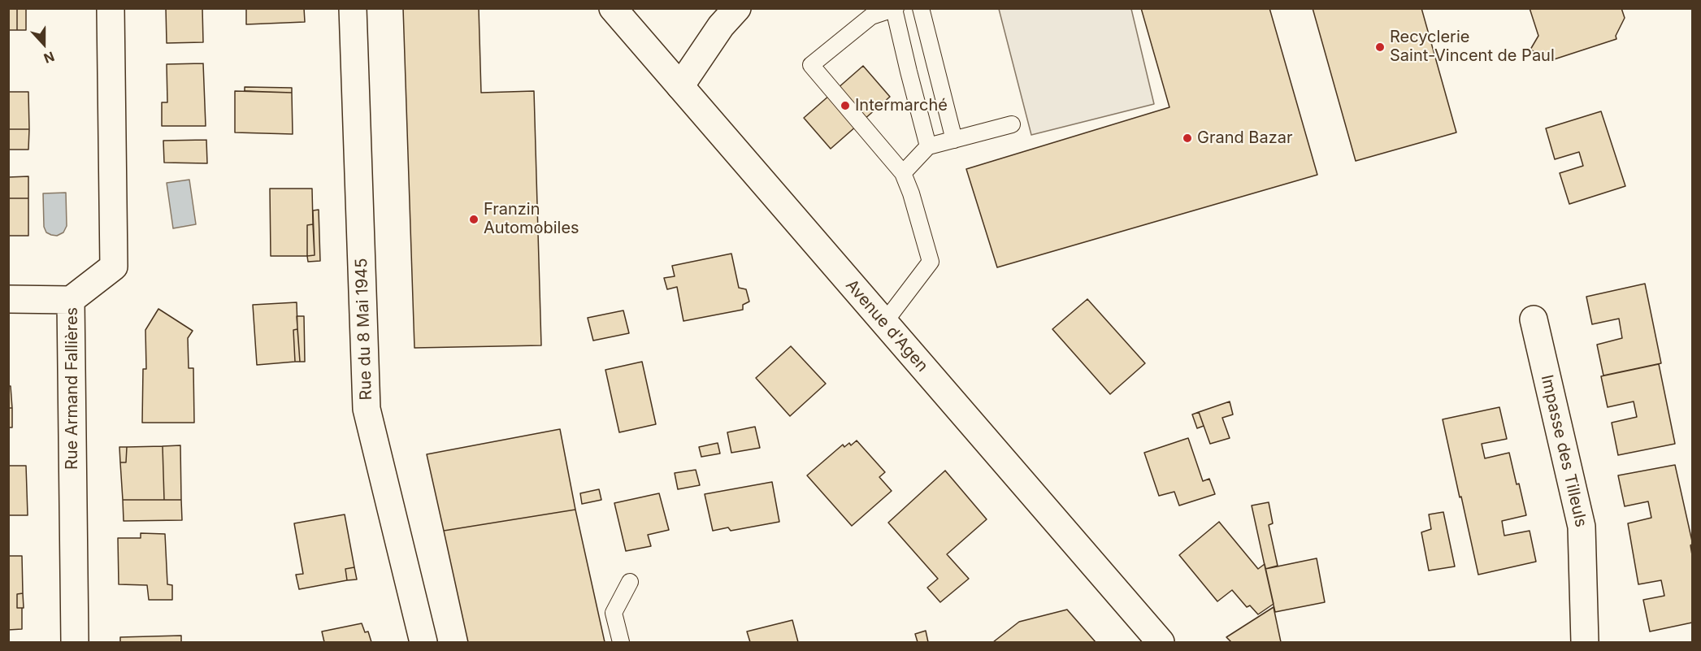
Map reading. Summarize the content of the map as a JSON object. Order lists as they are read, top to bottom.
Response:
{
  "streets": {
    "street": [
      "Avenue d'Agen",
      "Rue du 8 Mai 1945",
      "Rue Armand Fallières",
      "Impasse des Tilleuls"
    ]
  },
  "places": [
    "Recyclerie Saint-Vincent de Paul",
    "Intermarché",
    "Grand Bazar",
    "Franzin Automobiles"
  ],
  "north": "bottom"
}
